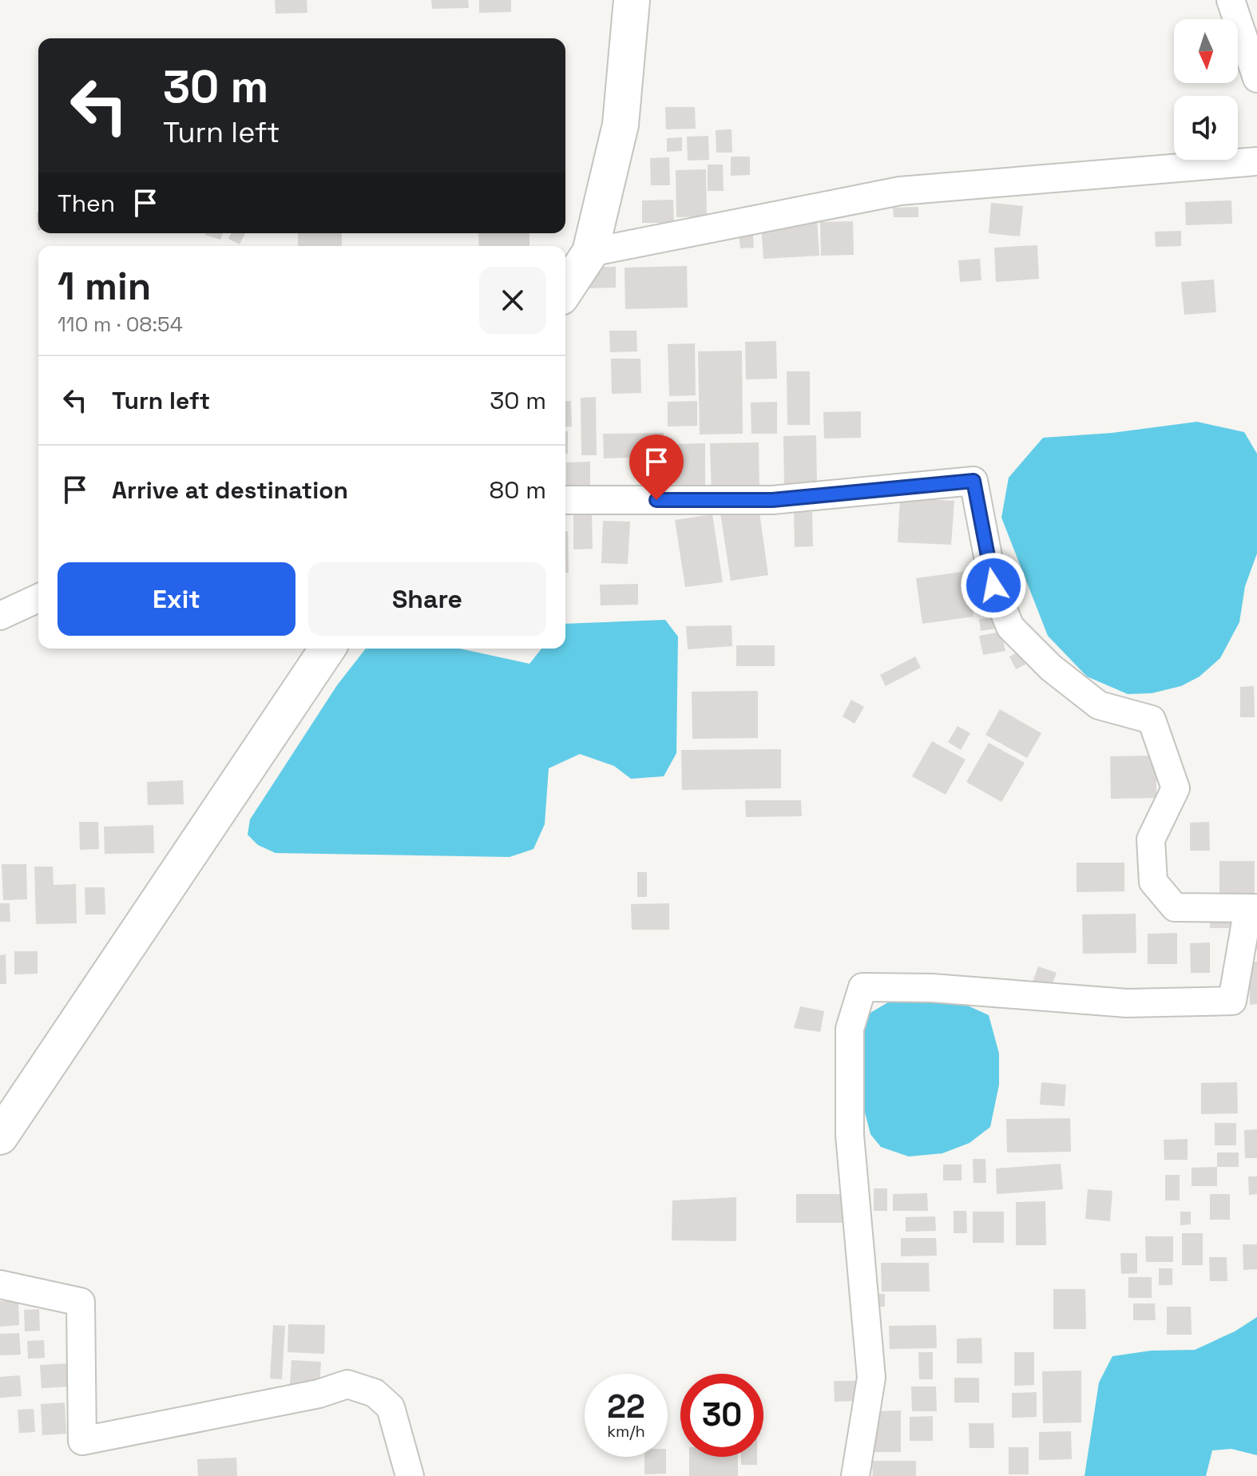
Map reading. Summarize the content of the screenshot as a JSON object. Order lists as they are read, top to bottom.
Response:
{
  "north": "bottom",
  "page": {
    "turn": ["30 m", "Turn left"],
    "then": "Then",
    "heading": ["1 min", "110 m · 08:54"],
    "list": [
      {
        "name": "Turn left",
        "value": "30 m"
      },
      {
        "name": "Arrive at destination",
        "value": "80 m"
      }
    ],
    "buttons": ["Exit", "Share"],
    "speed": "22 km/h",
    "limit": "30"
  }
}
